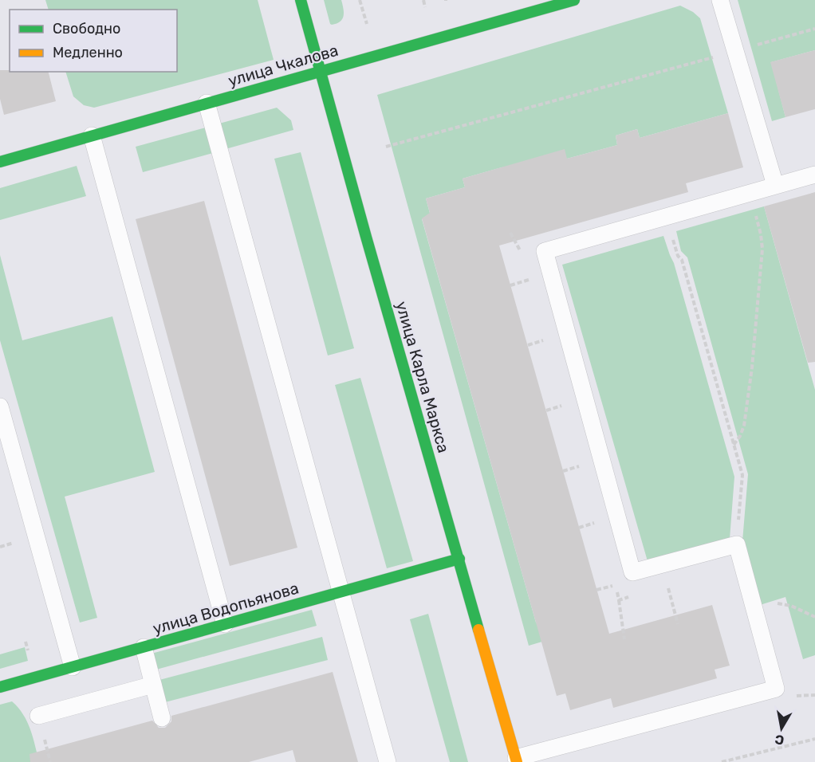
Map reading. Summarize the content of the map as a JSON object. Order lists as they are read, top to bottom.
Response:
{
  "streets": {
    "street": ["улица Чкалова", "улица Карла Маркса", "улица Водопьянова"]
  },
  "crossings": [
    ["улица Чкалова", "улица Карла Маркса"],
    ["улица Карла Маркса", "улица Водопьянова"]
  ],
  "legend": ["Свободно", "Медленно"],
  "north": "bottom"
}
